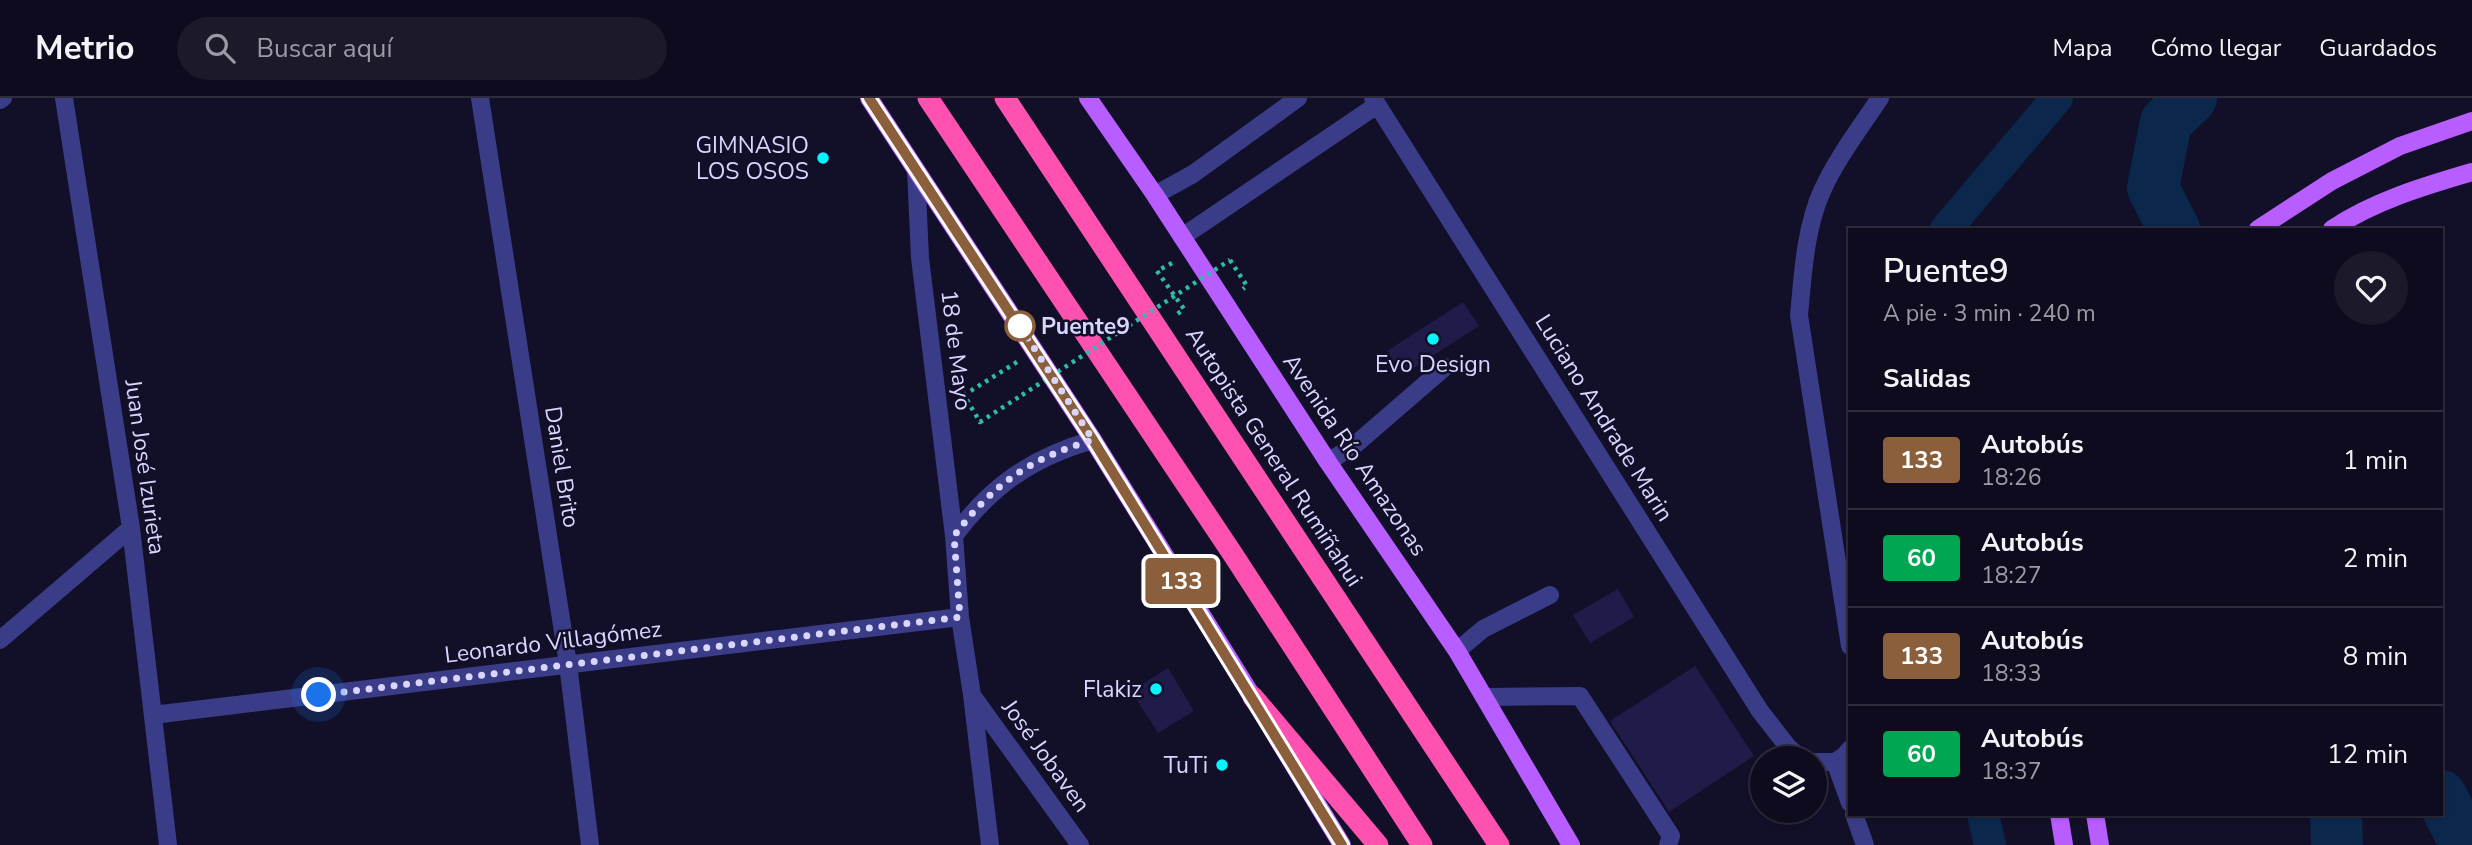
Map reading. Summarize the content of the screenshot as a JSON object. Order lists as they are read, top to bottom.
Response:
{
  "streets": {
    "highway": ["Autopista General Rumiñahui"],
    "main road": ["Avenida Río Amazonas"],
    "street": [
      "18 de Mayo",
      "Luciano Andrade Marin",
      "Juan José Izurieta",
      "Daniel Brito",
      "Leonardo Villagómez",
      "José Jobaven"
    ]
  },
  "crossings": [
    ["18 de Mayo", "Leonardo Villagómez"],
    ["18 de Mayo", "José Jobaven"],
    ["Juan José Izurieta", "Leonardo Villagómez"],
    ["Daniel Brito", "Leonardo Villagómez"]
  ],
  "places": [
    "GIMNASIO LOS OSOS",
    "Puente9",
    "Evo Design",
    "Flakiz",
    "TuTi"
  ],
  "lines": ["bus line 133"],
  "page": {
    "header": "Metrio",
    "search": "Buscar aquí",
    "nav": ["Mapa", "Cómo llegar", "Guardados"],
    "on_map": "133",
    "heading": [
      ["Puente9", "A pie · 3 min · 240 m"],
      "Salidas"
    ],
    "list": [
      {
        "mark": "133",
        "name": "Autobús",
        "note": "18:26",
        "value": "1 min"
      },
      {
        "mark": "60",
        "name": "Autobús",
        "note": "18:27",
        "value": "2 min"
      },
      {
        "mark": "133",
        "name": "Autobús",
        "note": "18:33",
        "value": "8 min"
      },
      {
        "mark": "60",
        "name": "Autobús",
        "note": "18:37",
        "value": "12 min"
      }
    ]
  }
}
